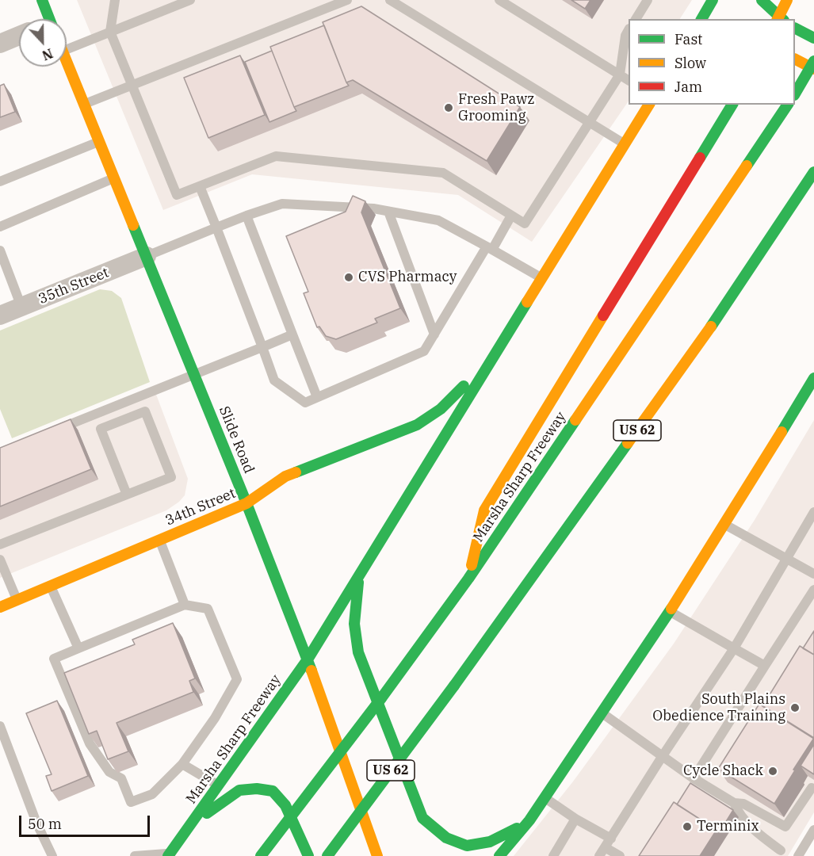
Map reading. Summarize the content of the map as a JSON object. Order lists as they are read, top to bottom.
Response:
{
  "streets": {
    "main road": [
      "US 62",
      "Slide Road",
      "Marsha Sharp Freeway",
      "34th Street"
    ],
    "street": ["35th Street"]
  },
  "crossings": [
    ["35th Street", "Slide Road"],
    ["Slide Road", "Marsha Sharp Freeway"],
    ["Slide Road", "34th Street"],
    ["Marsha Sharp Freeway", "34th Street"]
  ],
  "places": [
    "Fresh Pawz Grooming",
    "CVS Pharmacy",
    "South Plains Obedience Training",
    "Cycle Shack",
    "Terminix"
  ],
  "legend": ["Fast", "Slow", "Jam"],
  "scale_bar": "50 m",
  "north": "bottom"
}
